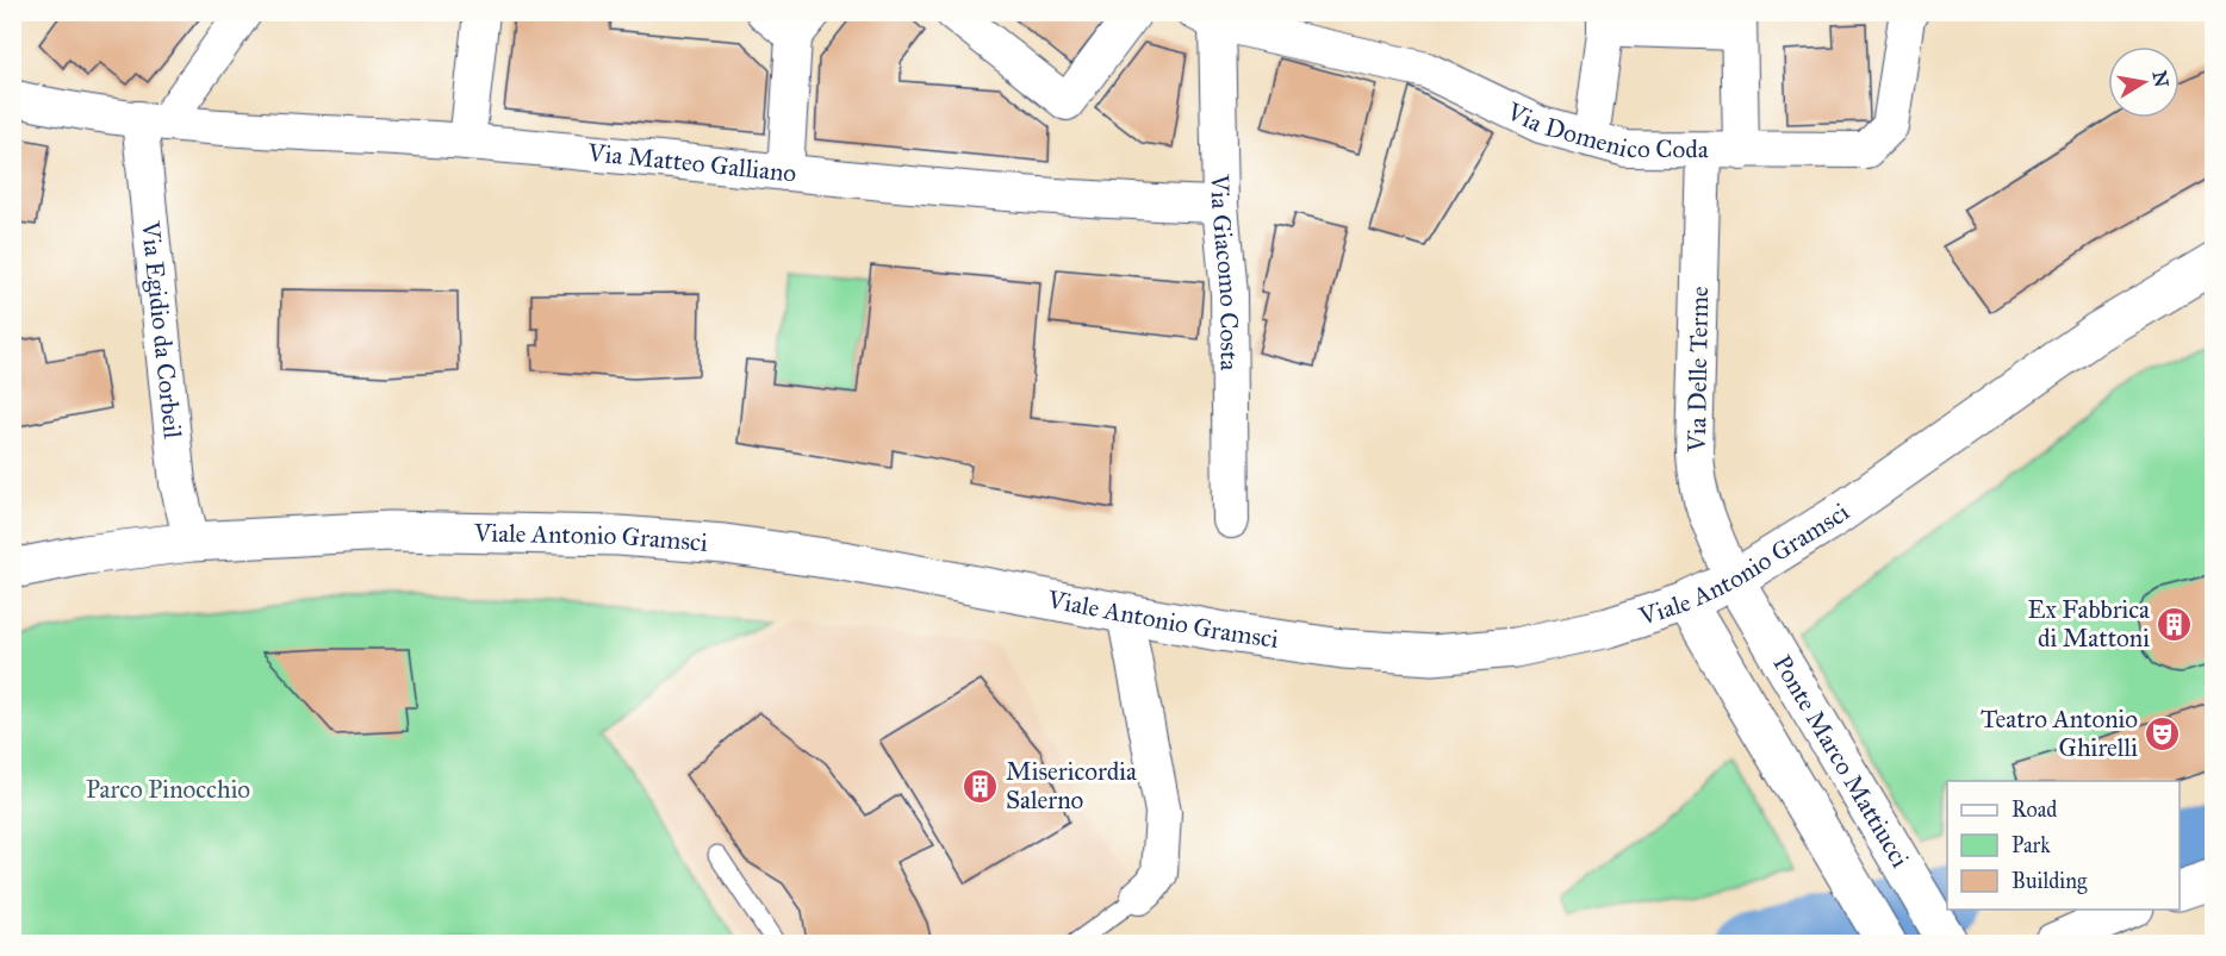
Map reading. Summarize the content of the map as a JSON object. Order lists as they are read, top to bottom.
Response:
{
  "streets": {
    "main road": ["Viale Antonio Gramsci", "Ponte Marco Mattiucci"],
    "street": [
      "Via Domenico Coda",
      "Via Matteo Galliano",
      "Via Giacomo Costa",
      "Via Egidio da Corbeil",
      "Via Delle Terme"
    ]
  },
  "crossings": [
    ["Via Domenico Coda", "Via Giacomo Costa"],
    ["Via Domenico Coda", "Via Delle Terme"],
    ["Via Matteo Galliano", "Via Giacomo Costa"],
    ["Via Matteo Galliano", "Via Egidio da Corbeil"],
    ["Via Egidio da Corbeil", "Viale Antonio Gramsci"],
    ["Via Delle Terme", "Viale Antonio Gramsci"],
    ["Via Delle Terme", "Ponte Marco Mattiucci"],
    ["Viale Antonio Gramsci", "Ponte Marco Mattiucci"]
  ],
  "parks": ["Parco Pinocchio"],
  "places": {
    "building": ["Ex Fabbrica di Mattoni", "Misericordia Salerno"],
    "theatre": ["Teatro Antonio Ghirelli"]
  },
  "legend": ["Road", "Park", "Building"],
  "north": "right"
}
